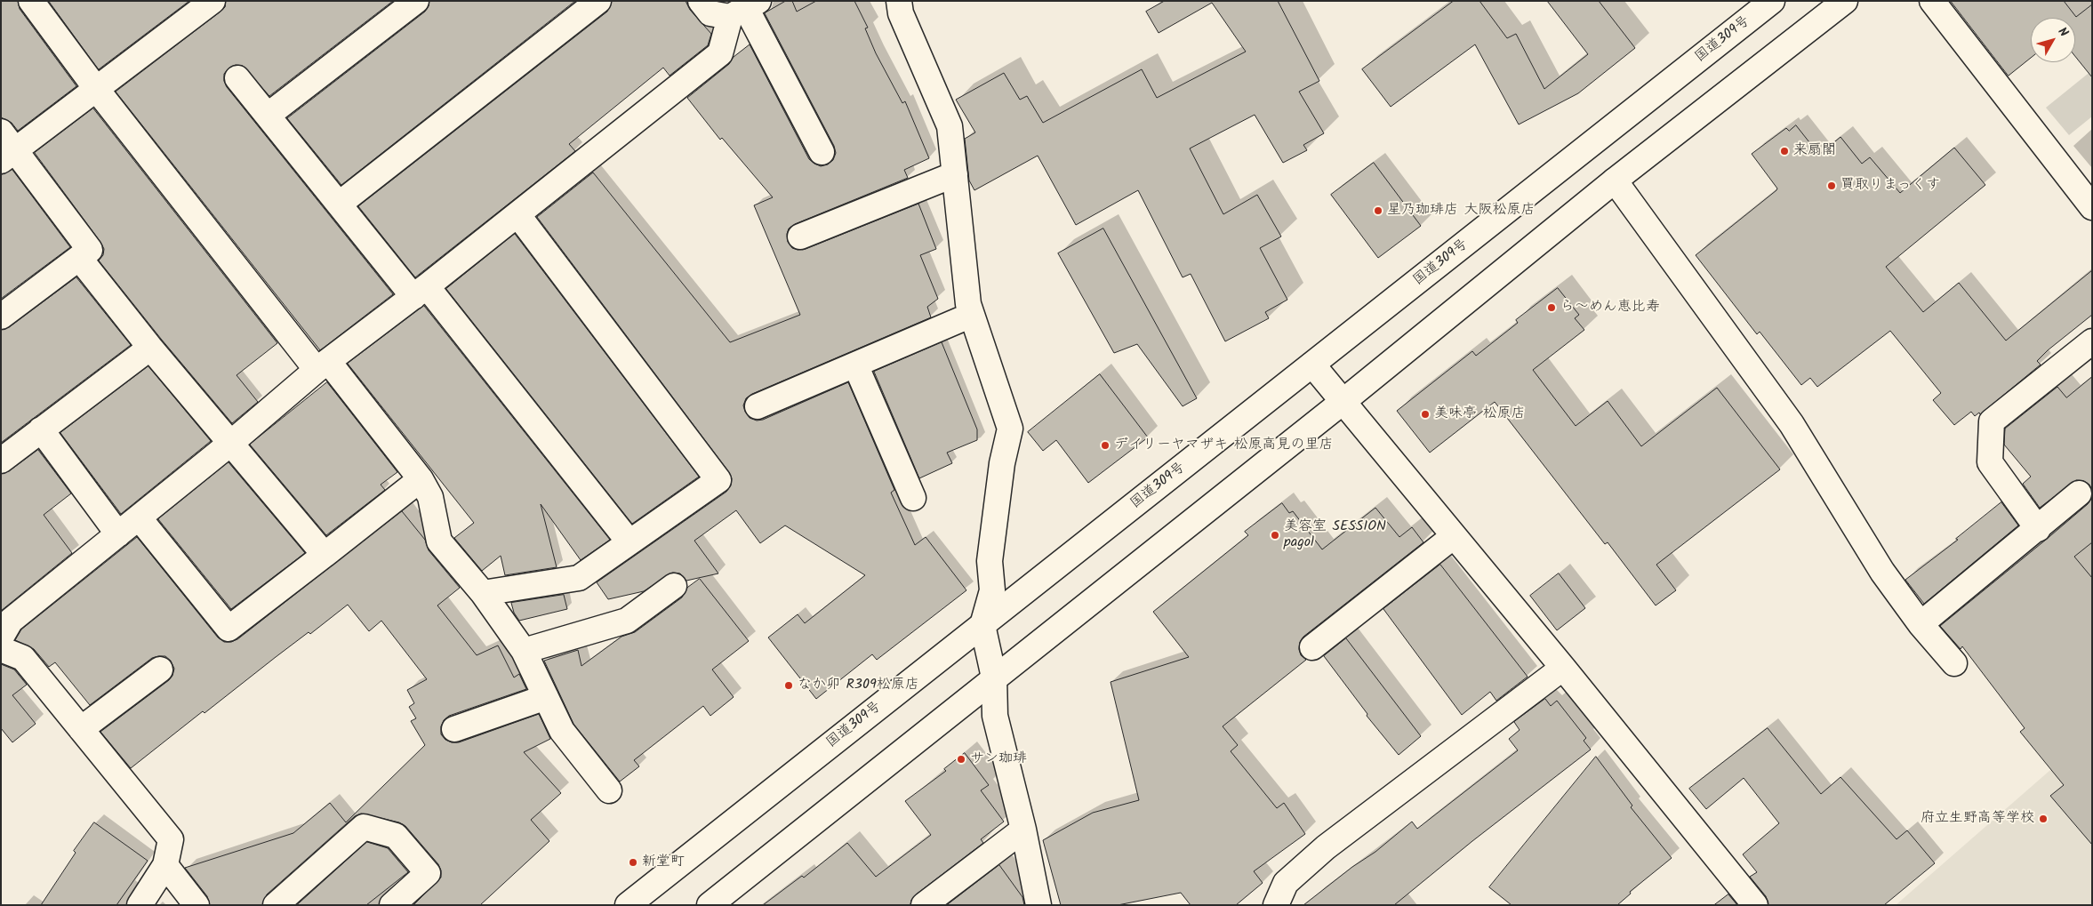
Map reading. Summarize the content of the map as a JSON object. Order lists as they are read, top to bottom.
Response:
{
  "streets": {
    "main road": ["国道309号"]
  },
  "places": [
    "来扇閣",
    "買取りまっくす",
    "星乃珈琲店 大阪松原店",
    "ら～めん恵比寿",
    "美味亭 松原店",
    "デイリーヤマザキ 松原高見の里店",
    "美容室 SESSION pagol",
    "なか卯 R309松原店",
    "サン珈琲",
    "府立生野高等学校",
    "新堂町"
  ],
  "north": "top right"
}
